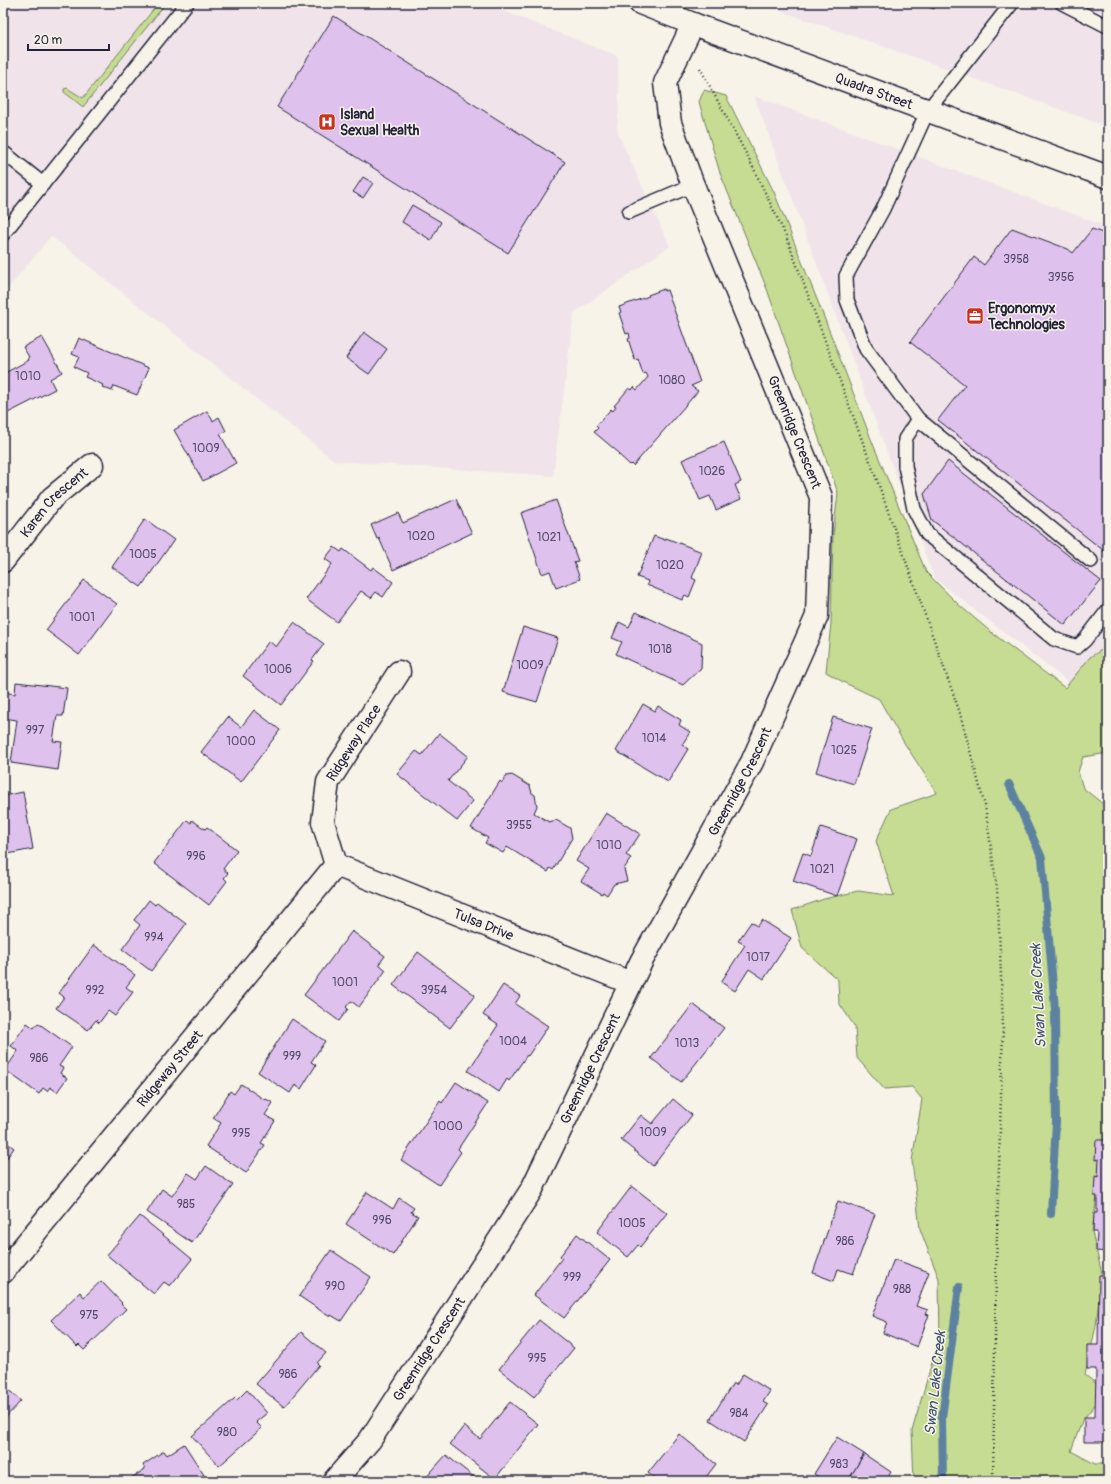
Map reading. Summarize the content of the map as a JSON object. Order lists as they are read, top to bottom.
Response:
{
  "streets": {
    "street": [
      "Quadra Street",
      "Greenridge Crescent",
      "Karen Crescent",
      "Ridgeway Place",
      "Tulsa Drive",
      "Ridgeway Street"
    ]
  },
  "crossings": [
    ["Quadra Street", "Greenridge Crescent"],
    ["Greenridge Crescent", "Tulsa Drive"],
    ["Ridgeway Place", "Tulsa Drive"],
    ["Ridgeway Place", "Ridgeway Street"],
    ["Tulsa Drive", "Ridgeway Street"]
  ],
  "water": ["Swan Lake Creek"],
  "places": {
    "hospital": ["Island Sexual Health"],
    "office": ["Ergonomyx Technologies"]
  },
  "house_numbers": [
    "3958",
    "3956",
    "1010",
    "1080",
    "1009",
    "1026",
    "1020",
    "1021",
    "1005",
    "1020",
    "1001",
    "1018",
    "1009",
    "1006",
    "997",
    "1014",
    "1000",
    "1025",
    "3955",
    "1010",
    "996",
    "1021",
    "994",
    "1017",
    "1001",
    "992",
    "3954",
    "1004",
    "1013",
    "999",
    "986",
    "1000",
    "1009",
    "995",
    "985",
    "996",
    "1005",
    "986",
    "999",
    "990",
    "988",
    "975",
    "995",
    "986",
    "984",
    "980",
    "983"
  ],
  "scale_bar": "20 m"
}
